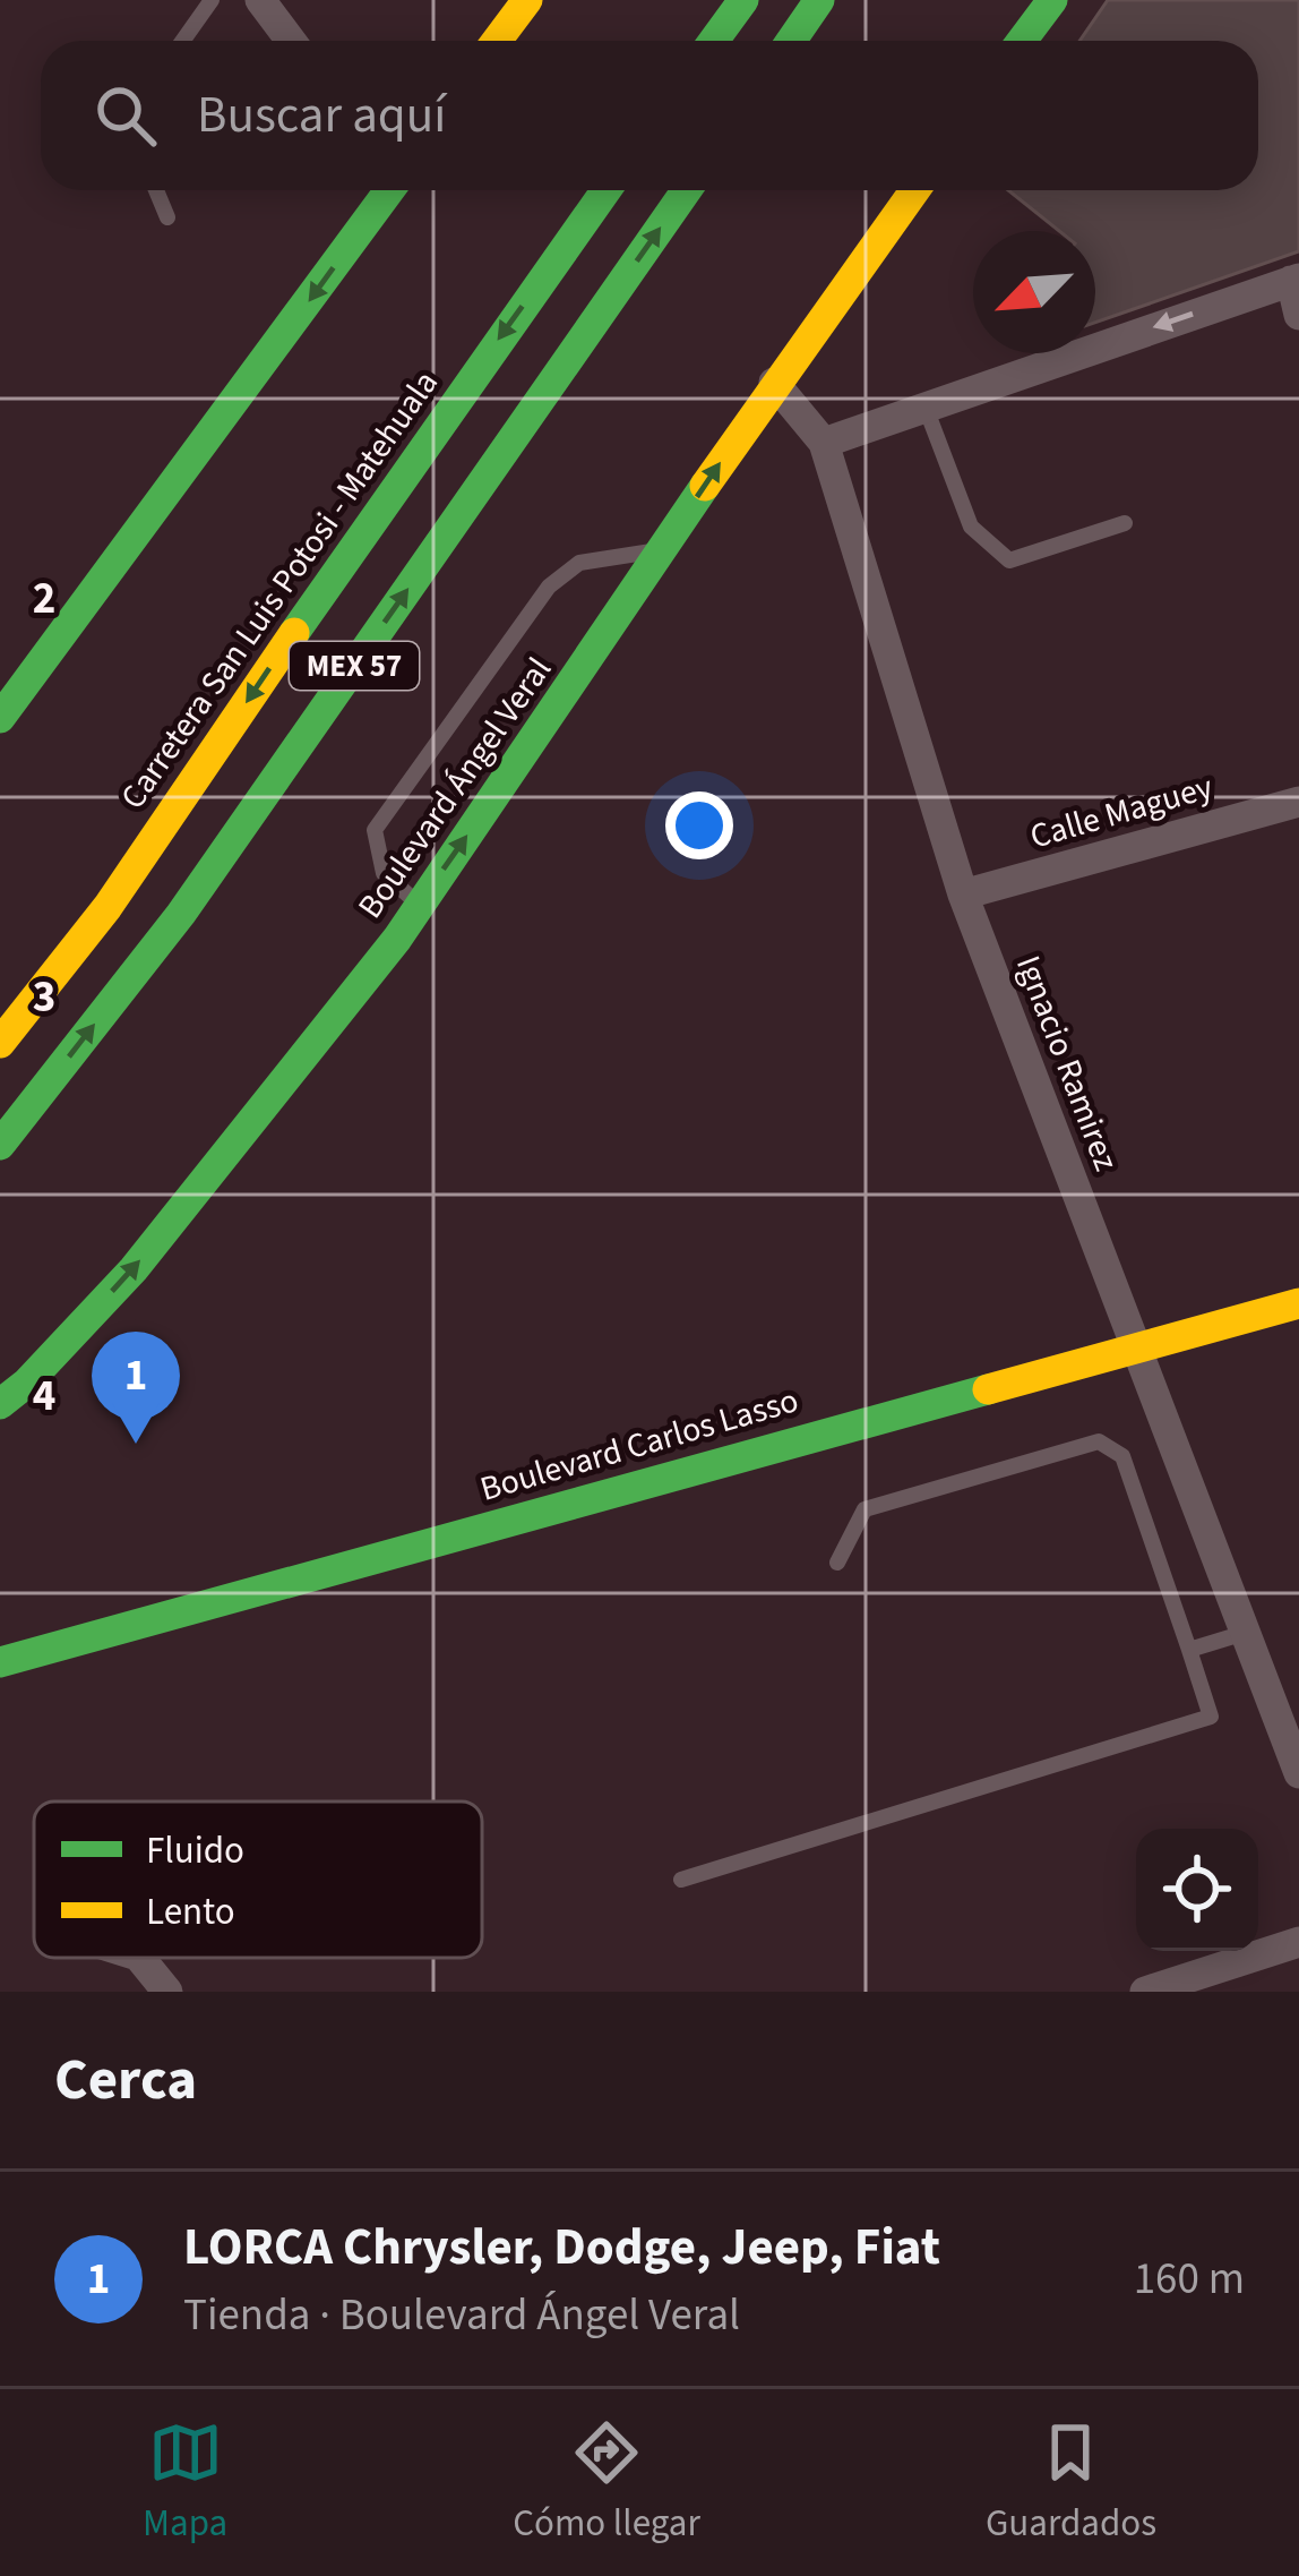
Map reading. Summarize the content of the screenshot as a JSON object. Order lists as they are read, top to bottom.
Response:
{
  "streets": {
    "main road": [
      "Carretera San Luis Potosi - Matehuala",
      "MEX 57",
      "Boulevard Ángel Veral",
      "Boulevard Carlos Lasso"
    ],
    "street": ["Calle Maguey", "Ignacio Ramirez"]
  },
  "crossings": [
    ["Boulevard Ángel Veral", "Ignacio Ramirez"],
    ["Calle Maguey", "Ignacio Ramirez"],
    ["Ignacio Ramirez", "Boulevard Carlos Lasso"]
  ],
  "legend": ["Fluido", "Lento"],
  "north": "bottom left",
  "page": {
    "search": "Buscar aquí",
    "pins": "1",
    "heading": "Cerca",
    "list": [
      {
        "mark": "1",
        "name": "LORCA Chrysler, Dodge, Jeep, Fiat",
        "note": "Tienda · Boulevard Ángel Veral",
        "value": "160 m"
      }
    ],
    "nav": ["Mapa", "Cómo llegar", "Guardados"]
  },
  "grid": {
    "rows": ["2", "3", "4"]
  }
}
